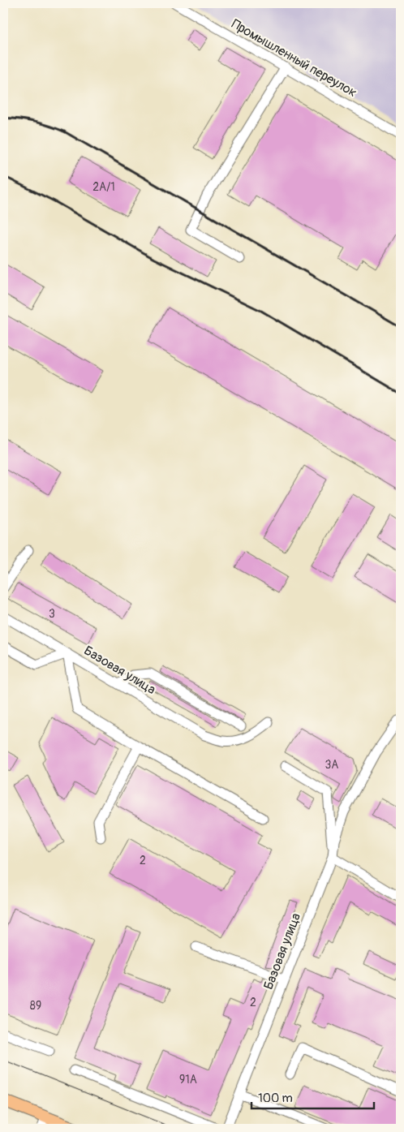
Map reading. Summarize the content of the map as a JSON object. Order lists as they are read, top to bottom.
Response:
{
  "streets": {
    "street": ["Промышленный переулок", "Базовая улица"]
  },
  "house_numbers": [
    "2А/1",
    "3",
    "3А",
    "2",
    "2",
    "89",
    "91А"
  ],
  "scale_bar": "100 m"
}
